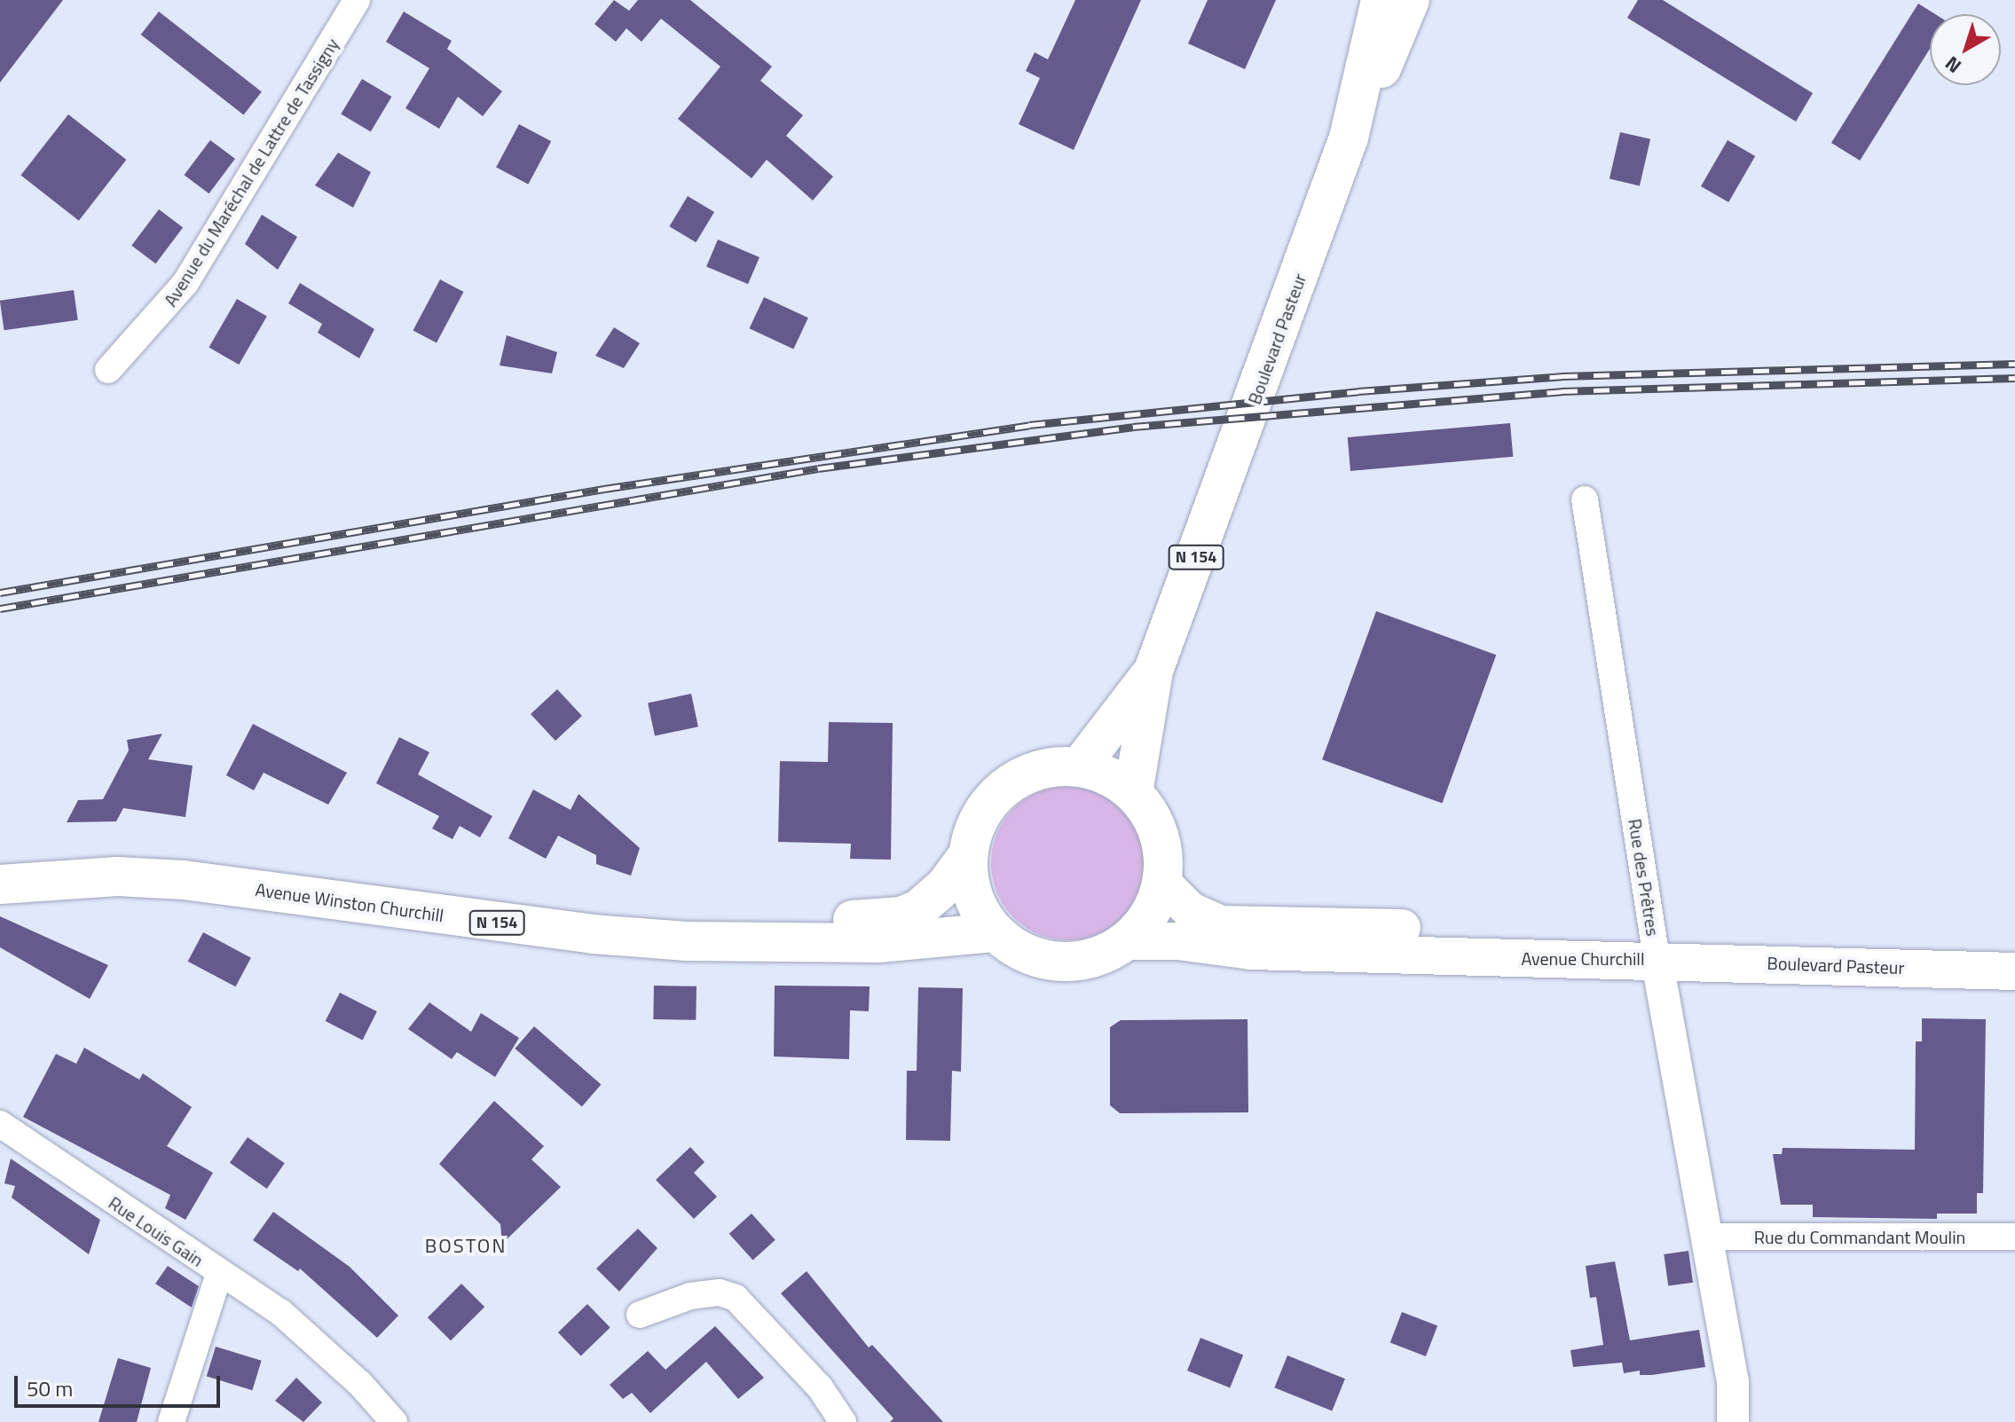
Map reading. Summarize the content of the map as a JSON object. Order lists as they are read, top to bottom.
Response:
{
  "streets": {
    "main road": [
      "Boulevard Pasteur",
      "N 154",
      "Avenue Winston Churchill",
      "Avenue Churchill"
    ],
    "street": [
      "Avenue du Maréchal de Lattre de Tassigny",
      "Rue des Prêtres",
      "Rue Louis Gain",
      "Rue du Commandant Moulin"
    ]
  },
  "crossings": [
    ["Boulevard Pasteur", "N 154"],
    ["Boulevard Pasteur", "Rue des Prêtres"],
    ["Boulevard Pasteur", "Avenue Churchill"],
    ["N 154", "Avenue Winston Churchill"],
    ["N 154", "Avenue Churchill"],
    ["Rue des Prêtres", "Avenue Churchill"],
    ["Rue des Prêtres", "Rue du Commandant Moulin"],
    ["Avenue Winston Churchill", "Avenue Churchill"]
  ],
  "districts": ["BOSTON"],
  "scale_bar": "50 m",
  "north": "bottom left"
}
